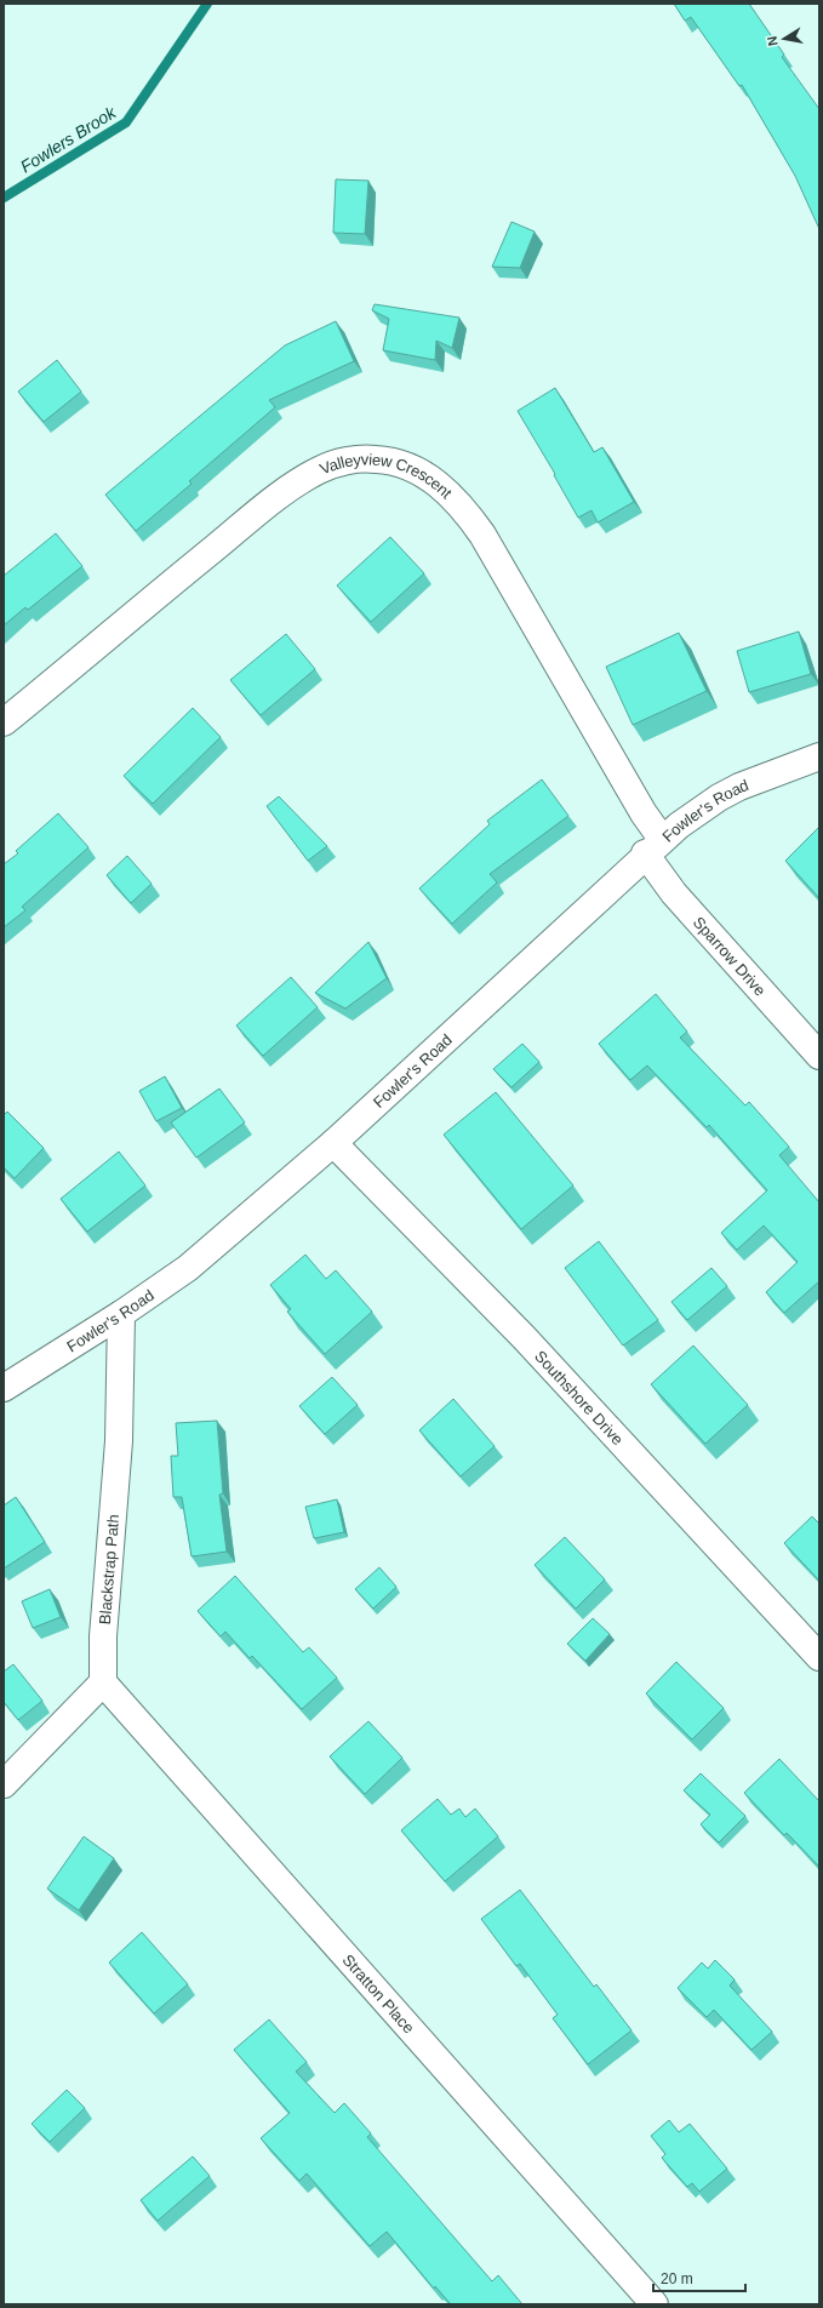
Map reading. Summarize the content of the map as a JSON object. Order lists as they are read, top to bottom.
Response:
{
  "streets": {
    "street": [
      "Valleyview Crescent",
      "Fowler's Road",
      "Sparrow Drive",
      "Southshore Drive",
      "Blackstrap Path",
      "Stratton Place"
    ]
  },
  "crossings": [
    ["Valleyview Crescent", "Fowler's Road"],
    ["Valleyview Crescent", "Sparrow Drive"],
    ["Fowler's Road", "Sparrow Drive"],
    ["Fowler's Road", "Southshore Drive"],
    ["Fowler's Road", "Blackstrap Path"],
    ["Blackstrap Path", "Stratton Place"]
  ],
  "water": ["Fowlers Brook"],
  "scale_bar": "20 m",
  "north": "left"
}
